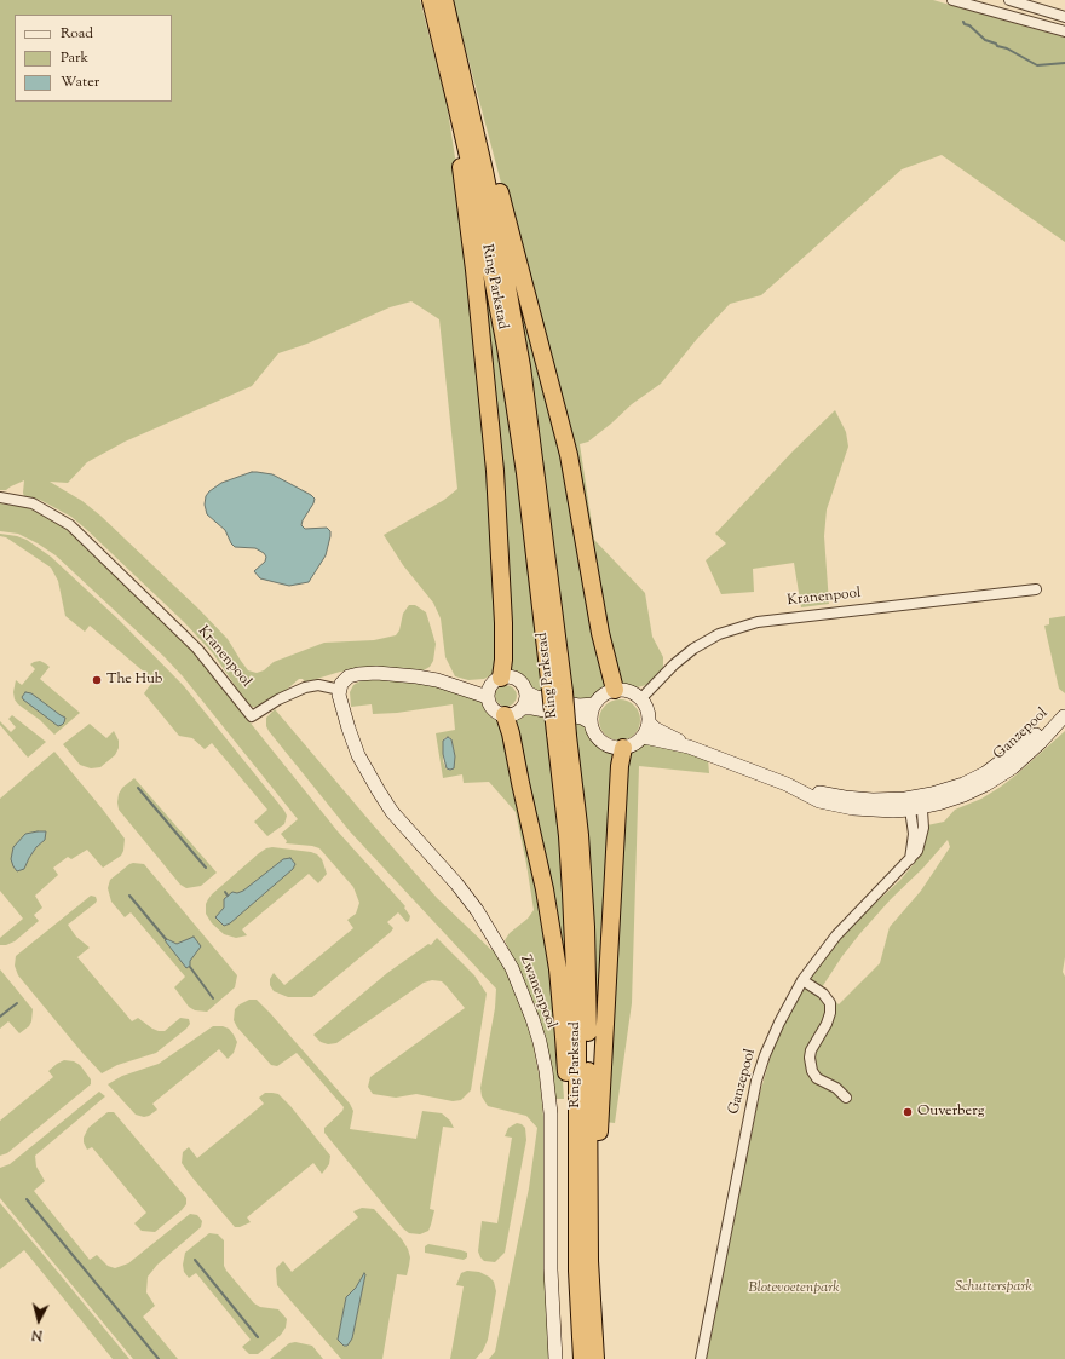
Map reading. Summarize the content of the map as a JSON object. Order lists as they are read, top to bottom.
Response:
{
  "streets": {
    "highway": ["Ring Parkstad"],
    "main road": ["Ganzepool", "Zwanenpool"],
    "street": ["Kranenpool"]
  },
  "crossings": [
    ["Kranenpool", "Zwanenpool"]
  ],
  "parks": ["Schutterspark", "Blotevoetenpark"],
  "places": ["The Hub", "Ouverberg"],
  "legend": ["Road", "Park", "Water"],
  "north": "bottom"
}
